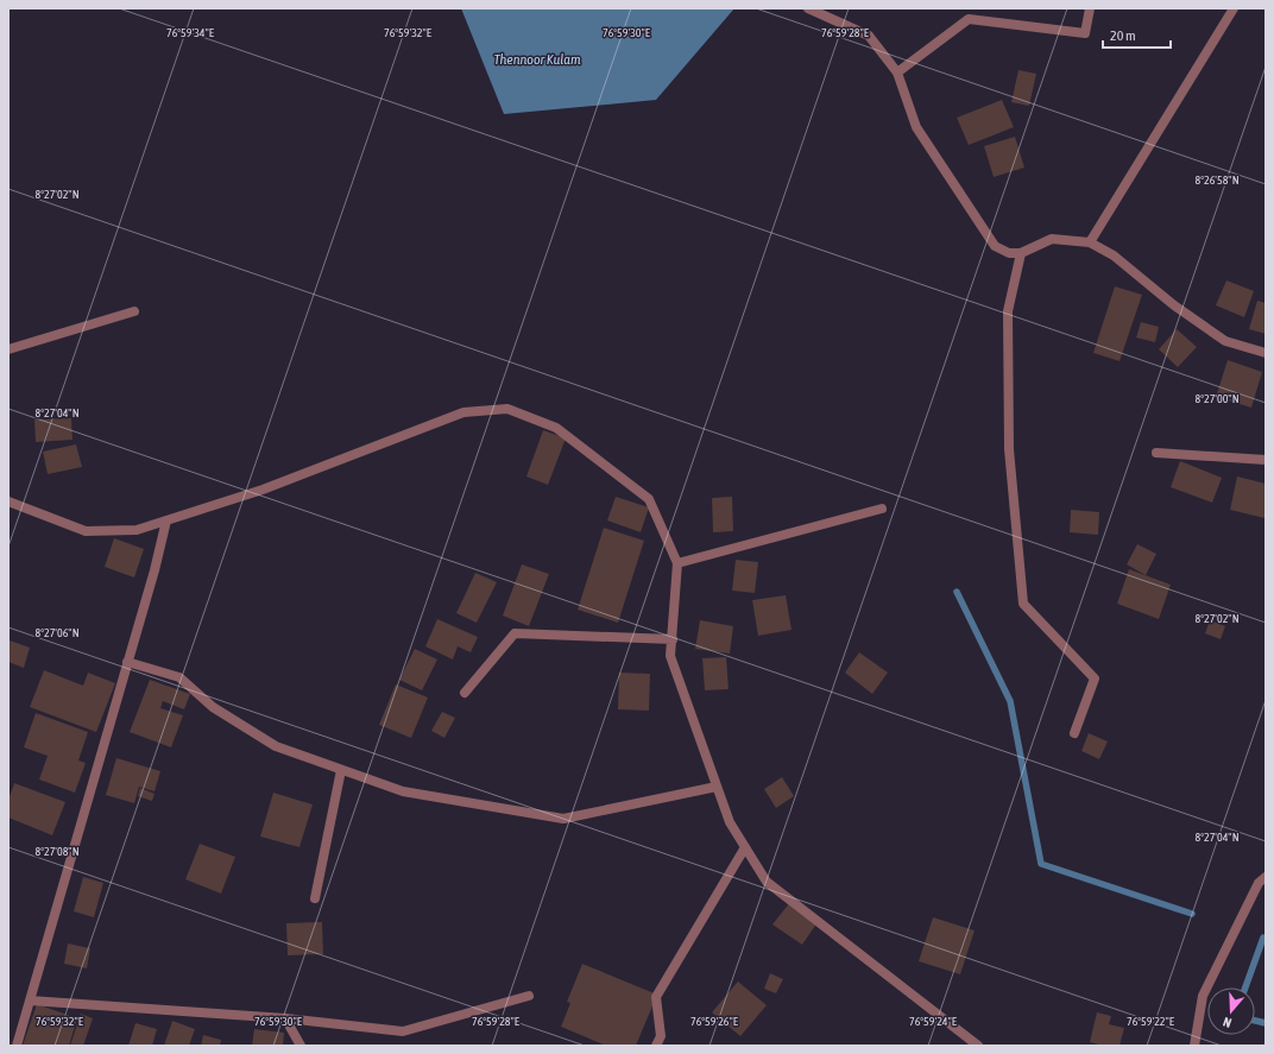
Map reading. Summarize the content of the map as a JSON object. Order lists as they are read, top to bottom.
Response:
{
  "water": ["Thennoor Kulam"],
  "scale_bar": "20 m",
  "north": "bottom",
  "coordinates": [
    "76°59'32\"E",
    "76°59'30\"E",
    "76°59'28\"E",
    "76°59'34\"E",
    "8°26'58\"N",
    "8°27'02\"N",
    "8°27'00\"N",
    "8°27'04\"N",
    "8°27'06\"N",
    "8°27'08\"N",
    "76°59'26\"E",
    "76°59'24\"E",
    "76°59'22\"E"
  ]
}
